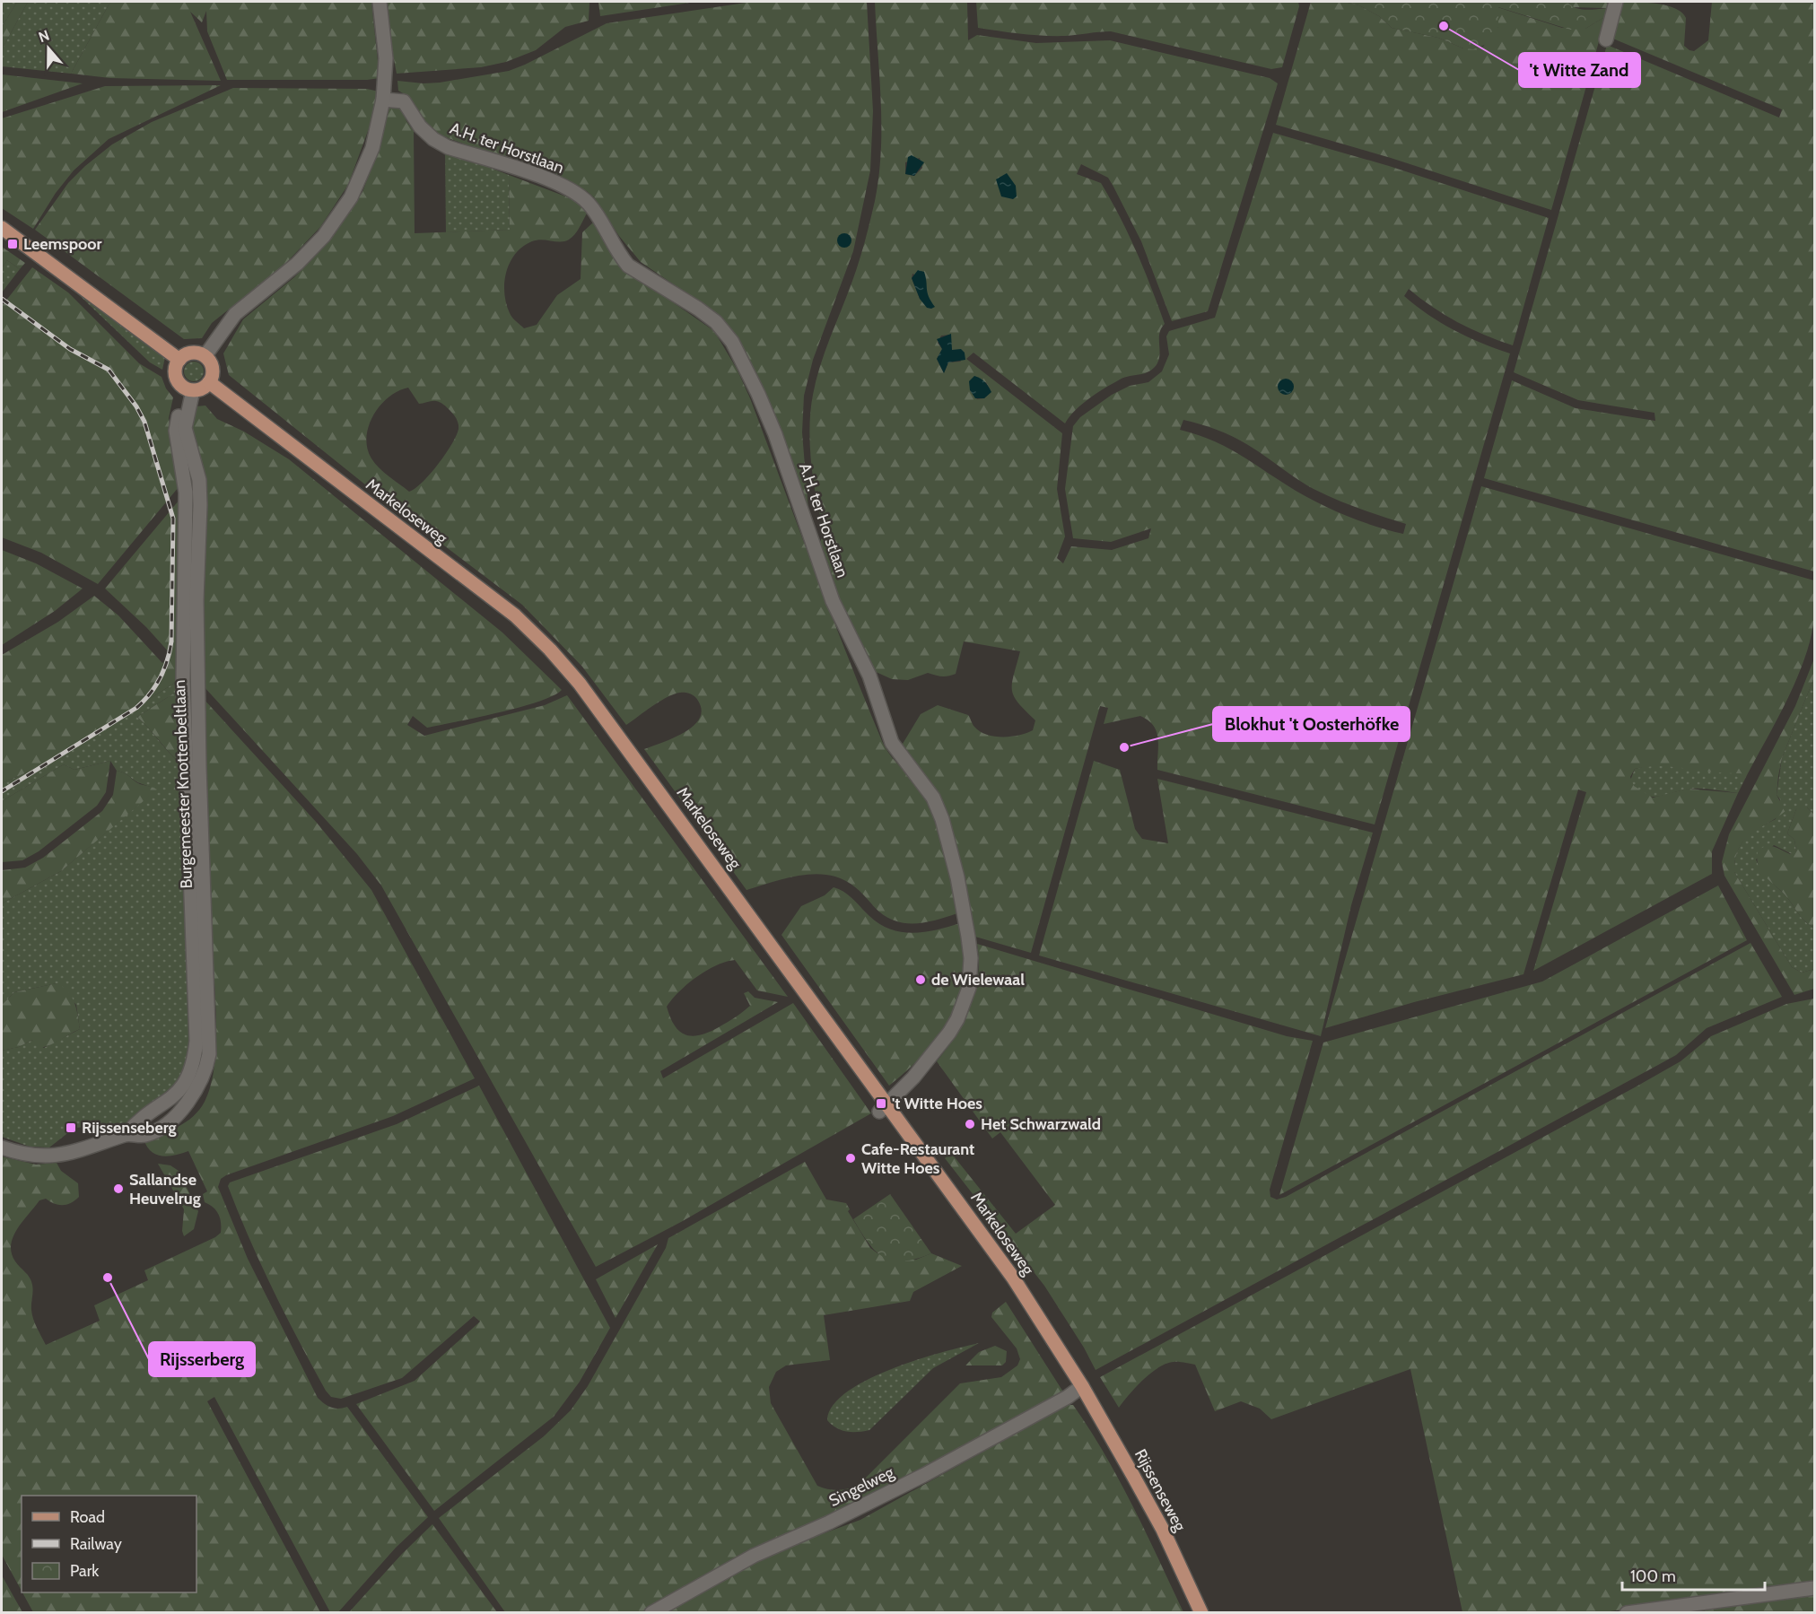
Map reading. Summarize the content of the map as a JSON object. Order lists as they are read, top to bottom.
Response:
{
  "streets": {
    "main road": ["Markeloseweg", "Rijssenseweg"],
    "street": ["A.H. ter Horstlaan", "Burgemeester Knottenbeltlaan", "Singelweg"]
  },
  "crossings": [
    ["A.H. ter Horstlaan", "Markeloseweg"],
    ["Markeloseweg", "Burgemeester Knottenbeltlaan"],
    ["Markeloseweg", "Singelweg"],
    ["Markeloseweg", "Rijssenseweg"],
    ["Singelweg", "Rijssenseweg"]
  ],
  "places": {
    "other": [
      "'t Witte Zand",
      "Blokhut 't Oosterhöfke",
      "de Wielewaal",
      "Het Schwarzwald",
      "Cafe-Restaurant Witte Hoes",
      "Sallandse Heuvelrug",
      "Rijsserberg"
    ],
    "transit": ["Leemspoor", "'t Witte Hoes", "Rijssenseberg"]
  },
  "legend": ["Road", "Railway", "Park"],
  "scale_bar": "100 m",
  "north": "top"
}
